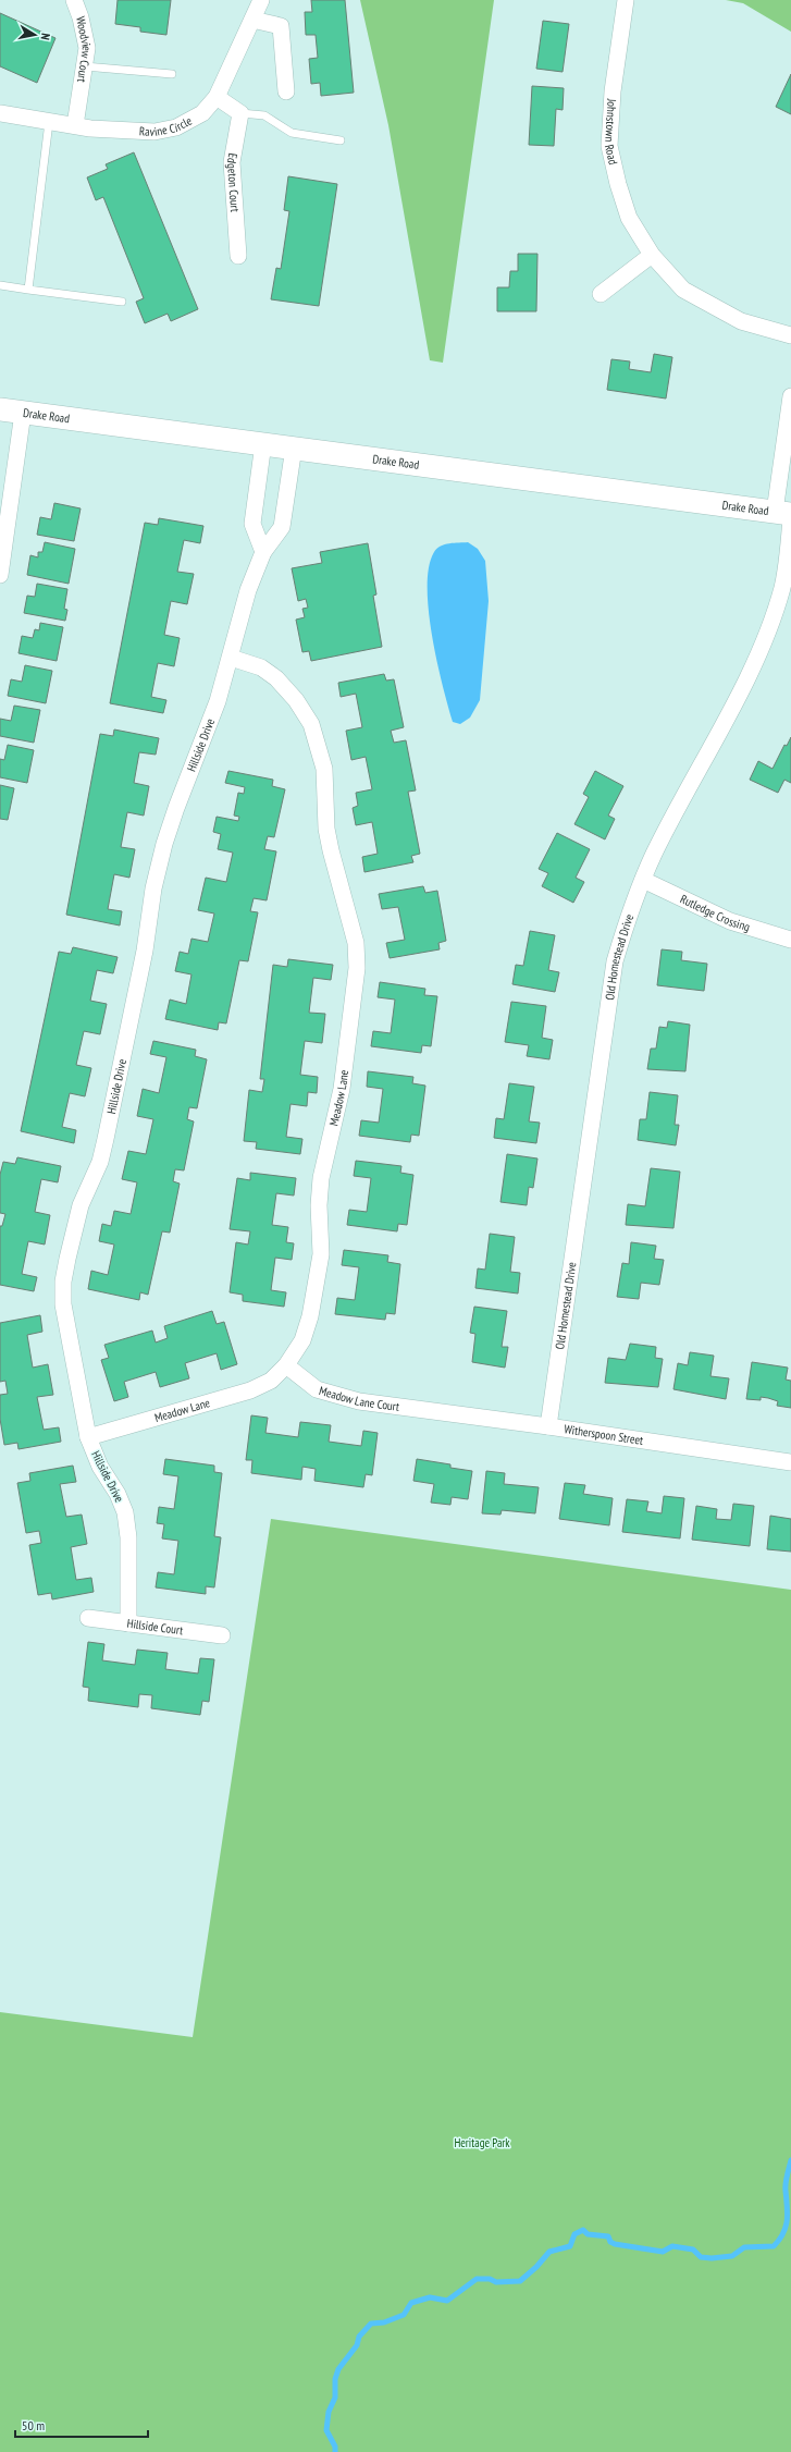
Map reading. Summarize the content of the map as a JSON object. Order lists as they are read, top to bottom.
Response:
{
  "streets": {
    "street": [
      "Woodview Court",
      "Ravine Circle",
      "Johnstown Road",
      "Edgeton Court",
      "Drake Road",
      "Hillside Drive",
      "Rutledge Crossing",
      "Old Homestead Drive",
      "Meadow Lane",
      "Meadow Lane Court",
      "Witherspoon Street",
      "Hillside Court"
    ]
  },
  "crossings": [
    ["Woodview Court", "Ravine Circle"],
    ["Drake Road", "Hillside Drive"],
    ["Drake Road", "Old Homestead Drive"],
    ["Hillside Drive", "Meadow Lane"],
    ["Hillside Drive", "Hillside Court"],
    ["Rutledge Crossing", "Old Homestead Drive"],
    ["Old Homestead Drive", "Witherspoon Street"],
    ["Meadow Lane", "Meadow Lane Court"],
    ["Meadow Lane Court", "Witherspoon Street"]
  ],
  "parks": ["Heritage Park"],
  "scale_bar": "50 m",
  "north": "right"
}
